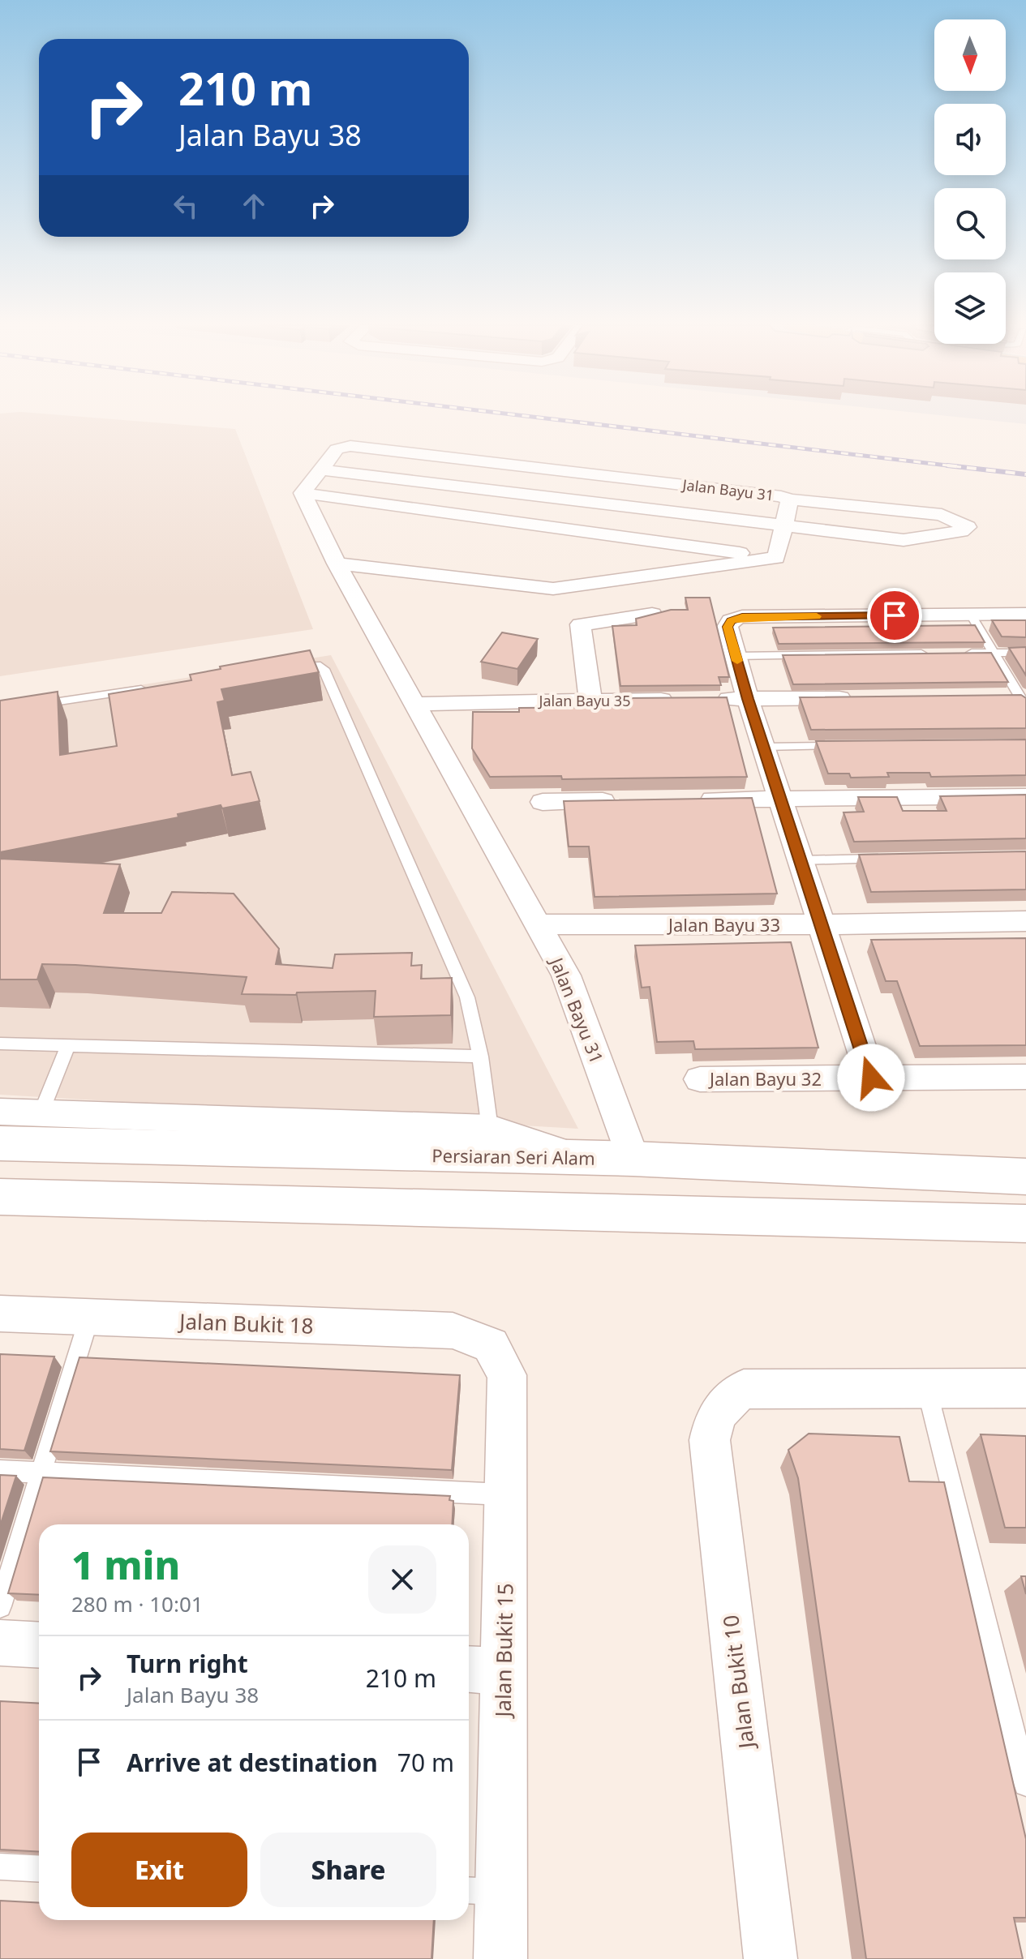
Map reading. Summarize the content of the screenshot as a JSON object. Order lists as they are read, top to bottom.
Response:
{
  "streets": {
    "main road": ["Persiaran Seri Alam"],
    "street": [
      "Jalan Bayu 31",
      "Jalan Bayu 35",
      "Jalan Bayu 33",
      "Jalan Bayu 32",
      "Jalan Bukit 18",
      "Jalan Bukit 15",
      "Jalan Bukit 10"
    ]
  },
  "crossings": [
    ["Jalan Bayu 31", "Jalan Bayu 35"],
    ["Jalan Bayu 31", "Jalan Bayu 33"],
    ["Jalan Bayu 31", "Persiaran Seri Alam"],
    ["Jalan Bukit 18", "Jalan Bukit 15"]
  ],
  "north": "bottom",
  "page": {
    "turn": ["210 m", "Jalan Bayu 38"],
    "heading": ["1 min", "280 m · 10:01"],
    "list": [
      {
        "name": "Turn right",
        "note": "Jalan Bayu 38",
        "value": "210 m"
      },
      {
        "name": "Arrive at destination",
        "value": "70 m"
      }
    ],
    "buttons": ["Exit", "Share"]
  }
}
